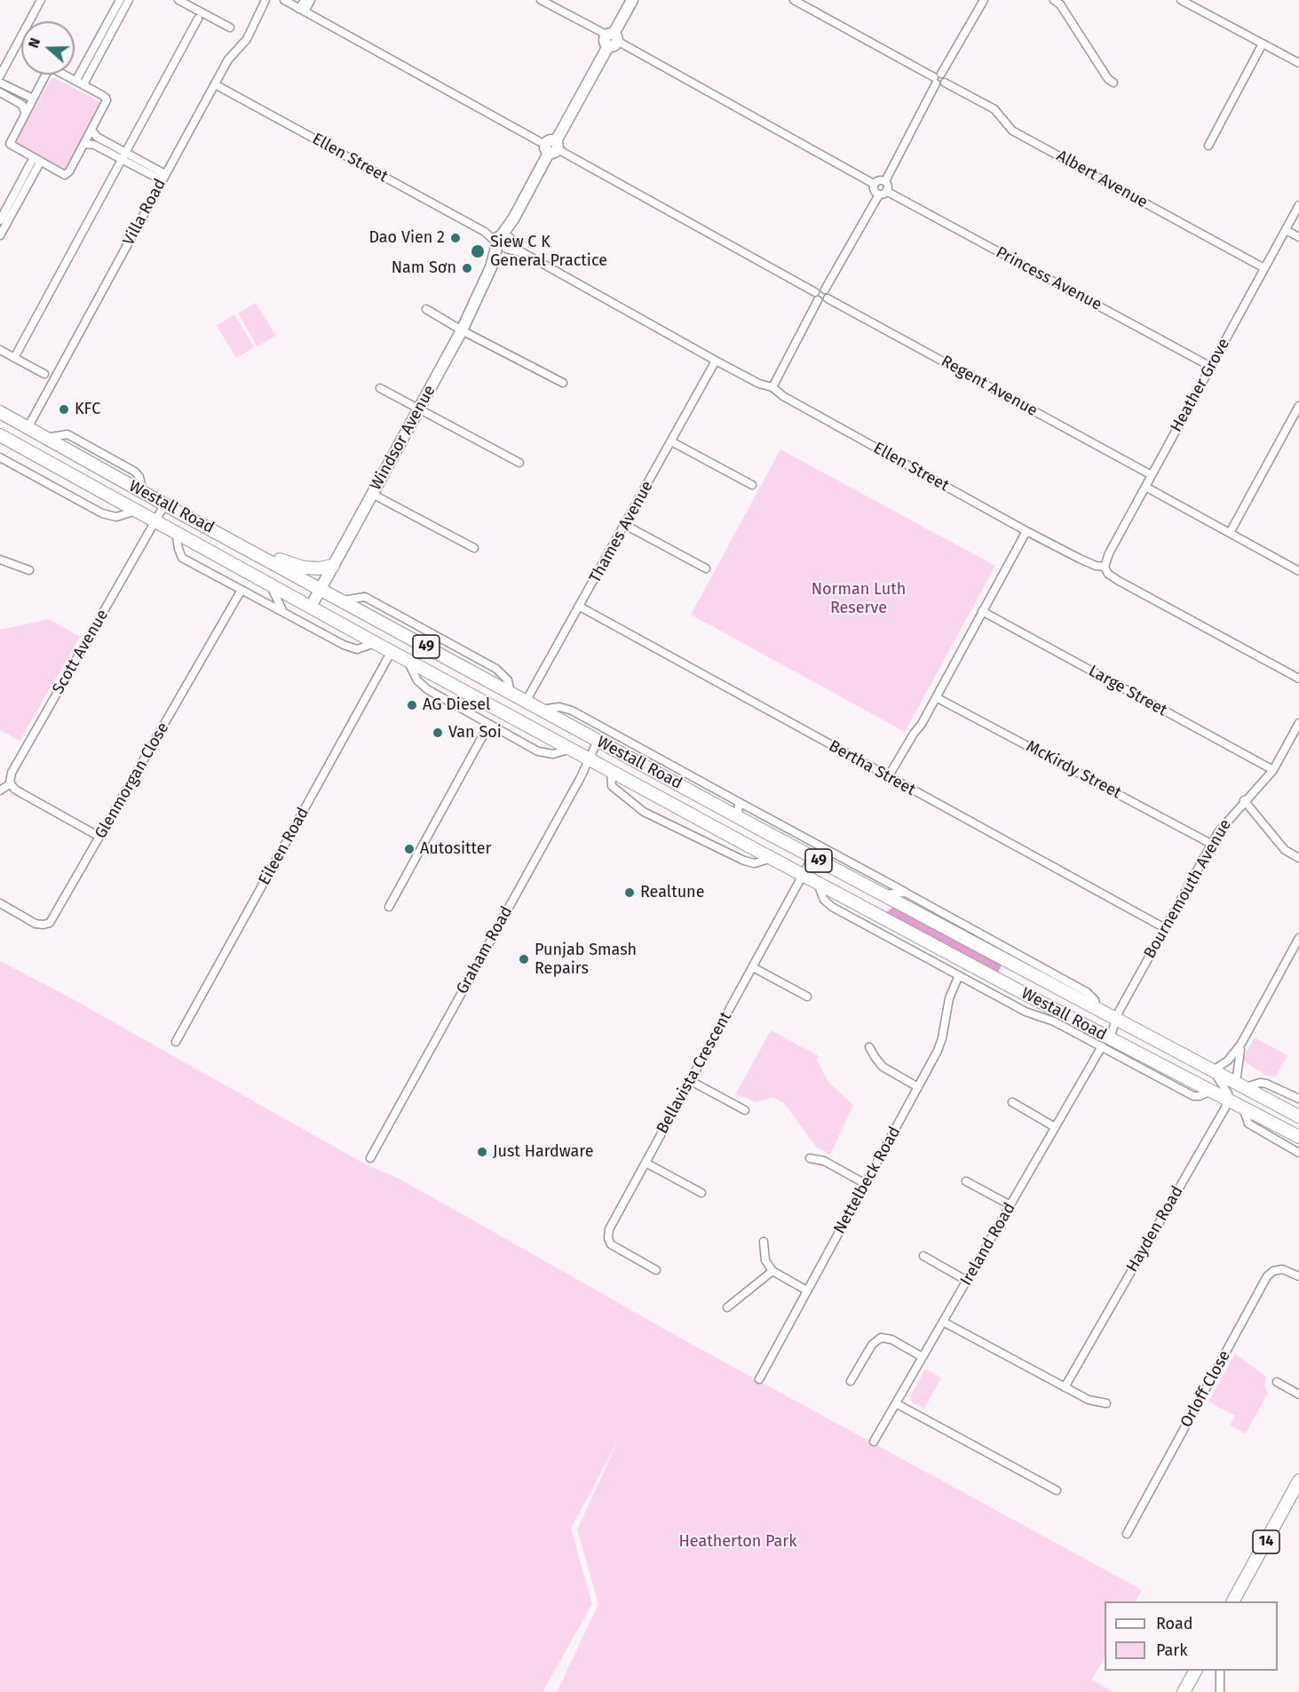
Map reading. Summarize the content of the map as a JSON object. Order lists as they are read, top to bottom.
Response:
{
  "streets": {
    "main road": ["Westall Road", "49", "14"],
    "street": [
      "Ellen Street",
      "Albert Avenue",
      "Villa Road",
      "Princess Avenue",
      "Heather Grove",
      "Regent Avenue",
      "Windsor Avenue",
      "Thames Avenue",
      "Scott Avenue",
      "Large Street",
      "Bertha Street",
      "McKirdy Street",
      "Glenmorgan Close",
      "Eileen Road",
      "Bournemouth Avenue",
      "Graham Road",
      "Bellavista Crescent",
      "Nettelbeck Road",
      "Hayden Road",
      "Ireland Road",
      "Orloff Close"
    ]
  },
  "crossings": [
    ["Ellen Street", "Villa Road"],
    ["Ellen Street", "Heather Grove"],
    ["Ellen Street", "Windsor Avenue"],
    ["Ellen Street", "Thames Avenue"],
    ["Albert Avenue", "Heather Grove"],
    ["Villa Road", "Westall Road"],
    ["Princess Avenue", "Heather Grove"],
    ["Heather Grove", "Regent Avenue"],
    ["Windsor Avenue", "Westall Road"],
    ["Westall Road", "Thames Avenue"],
    ["Westall Road", "Scott Avenue"],
    ["Westall Road", "Glenmorgan Close"],
    ["Westall Road", "Eileen Road"],
    ["Westall Road", "Bournemouth Avenue"],
    ["Westall Road", "Graham Road"],
    ["Westall Road", "Bellavista Crescent"],
    ["Westall Road", "Nettelbeck Road"],
    ["Westall Road", "Hayden Road"],
    ["Westall Road", "Ireland Road"],
    ["Thames Avenue", "Bertha Street"],
    ["Large Street", "Bournemouth Avenue"],
    ["Bertha Street", "Bournemouth Avenue"],
    ["McKirdy Street", "Bournemouth Avenue"],
    ["Bournemouth Avenue", "Ireland Road"]
  ],
  "parks": ["Norman Luth Reserve", "Heatherton Park"],
  "places": [
    "Dao Vien 2",
    "Siew C K General Practice",
    "Nam Sơn",
    "KFC",
    "AG Diesel",
    "Van Soi",
    "Autositter",
    "Realtune",
    "Punjab Smash Repairs",
    "Just Hardware"
  ],
  "legend": ["Road", "Park"],
  "north": "left"
}
